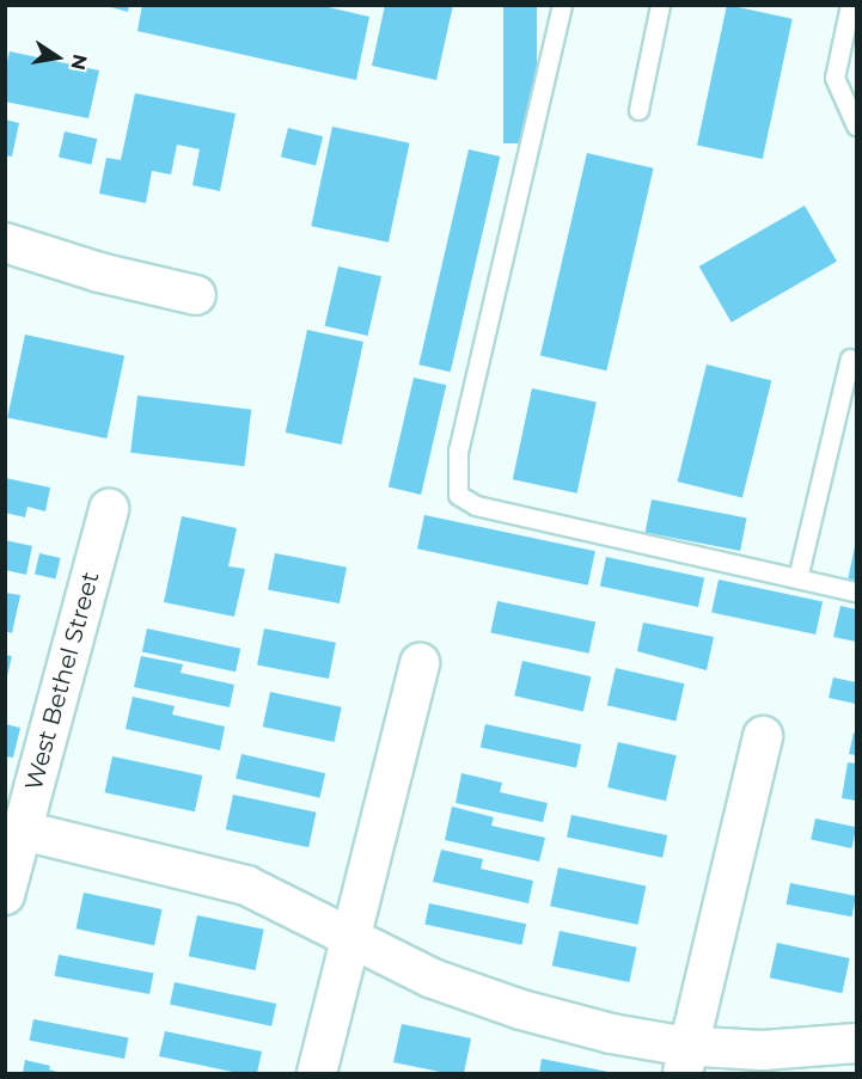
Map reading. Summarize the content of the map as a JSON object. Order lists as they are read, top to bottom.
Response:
{
  "streets": {
    "street": ["West Bethel Street"]
  },
  "north": "right"
}
